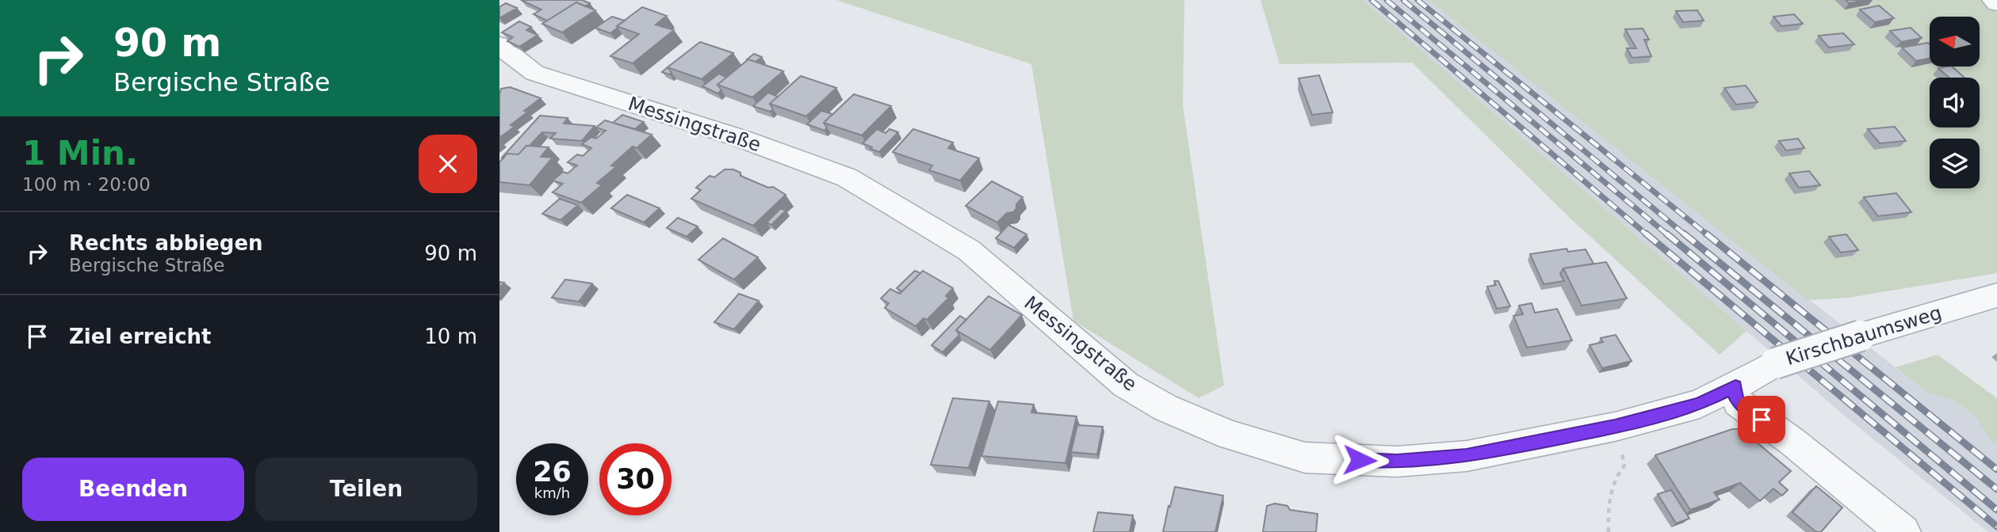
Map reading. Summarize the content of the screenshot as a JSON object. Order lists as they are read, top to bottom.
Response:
{
  "streets": {
    "street": ["Messingstraße", "Kirschbaumsweg"]
  },
  "crossings": [
    ["Messingstraße", "Kirschbaumsweg"]
  ],
  "north": "left",
  "page": {
    "turn": ["90 m", "Bergische Straße"],
    "heading": ["1 Min.", "100 m · 20:00"],
    "list": [
      {
        "name": "Rechts abbiegen",
        "note": "Bergische Straße",
        "value": "90 m"
      },
      {
        "name": "Ziel erreicht",
        "value": "10 m"
      }
    ],
    "speed": "26 km/h",
    "limit": "30",
    "buttons": ["Beenden", "Teilen"]
  }
}
